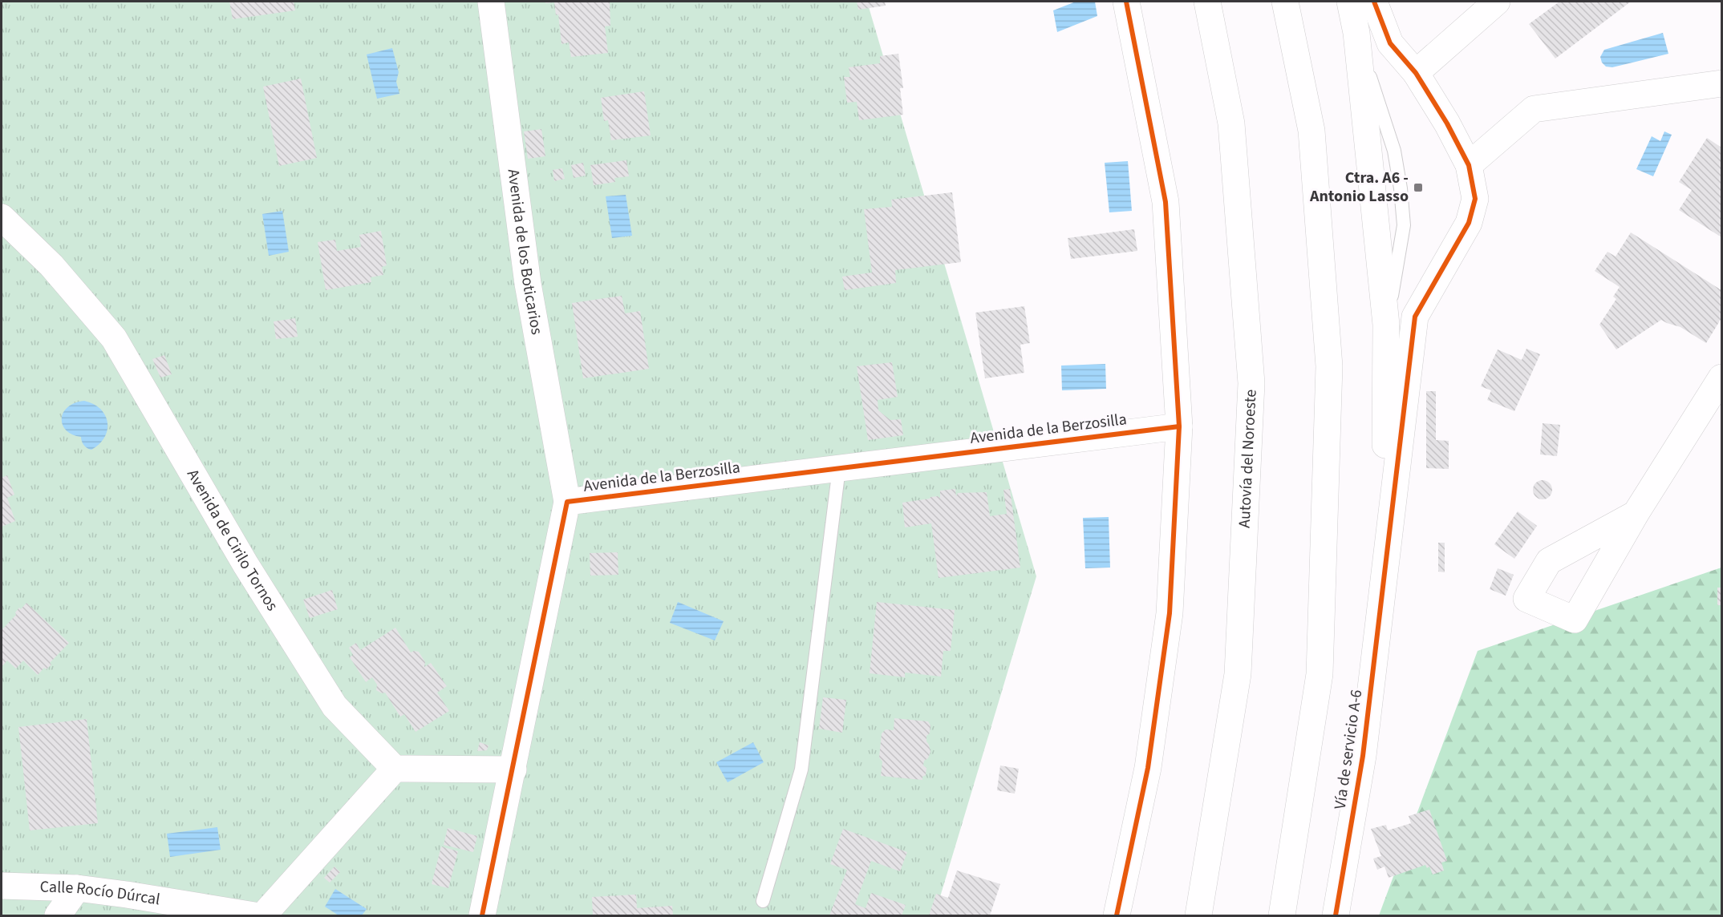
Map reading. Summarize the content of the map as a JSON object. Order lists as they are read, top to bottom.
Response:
{
  "streets": {
    "main road": [
      "Avenida de los Boticarios",
      "Avenida de la Berzosilla",
      "Autovía del Noroeste",
      "Avenida de Cirilo Tornos",
      "Vía de servicio A-6",
      "Calle Rocío Dúrcal"
    ]
  },
  "crossings": [
    ["Avenida de los Boticarios", "Avenida de la Berzosilla"]
  ],
  "places": {
    "transit": ["Ctra. A6 - Antonio Lasso"]
  }
}
